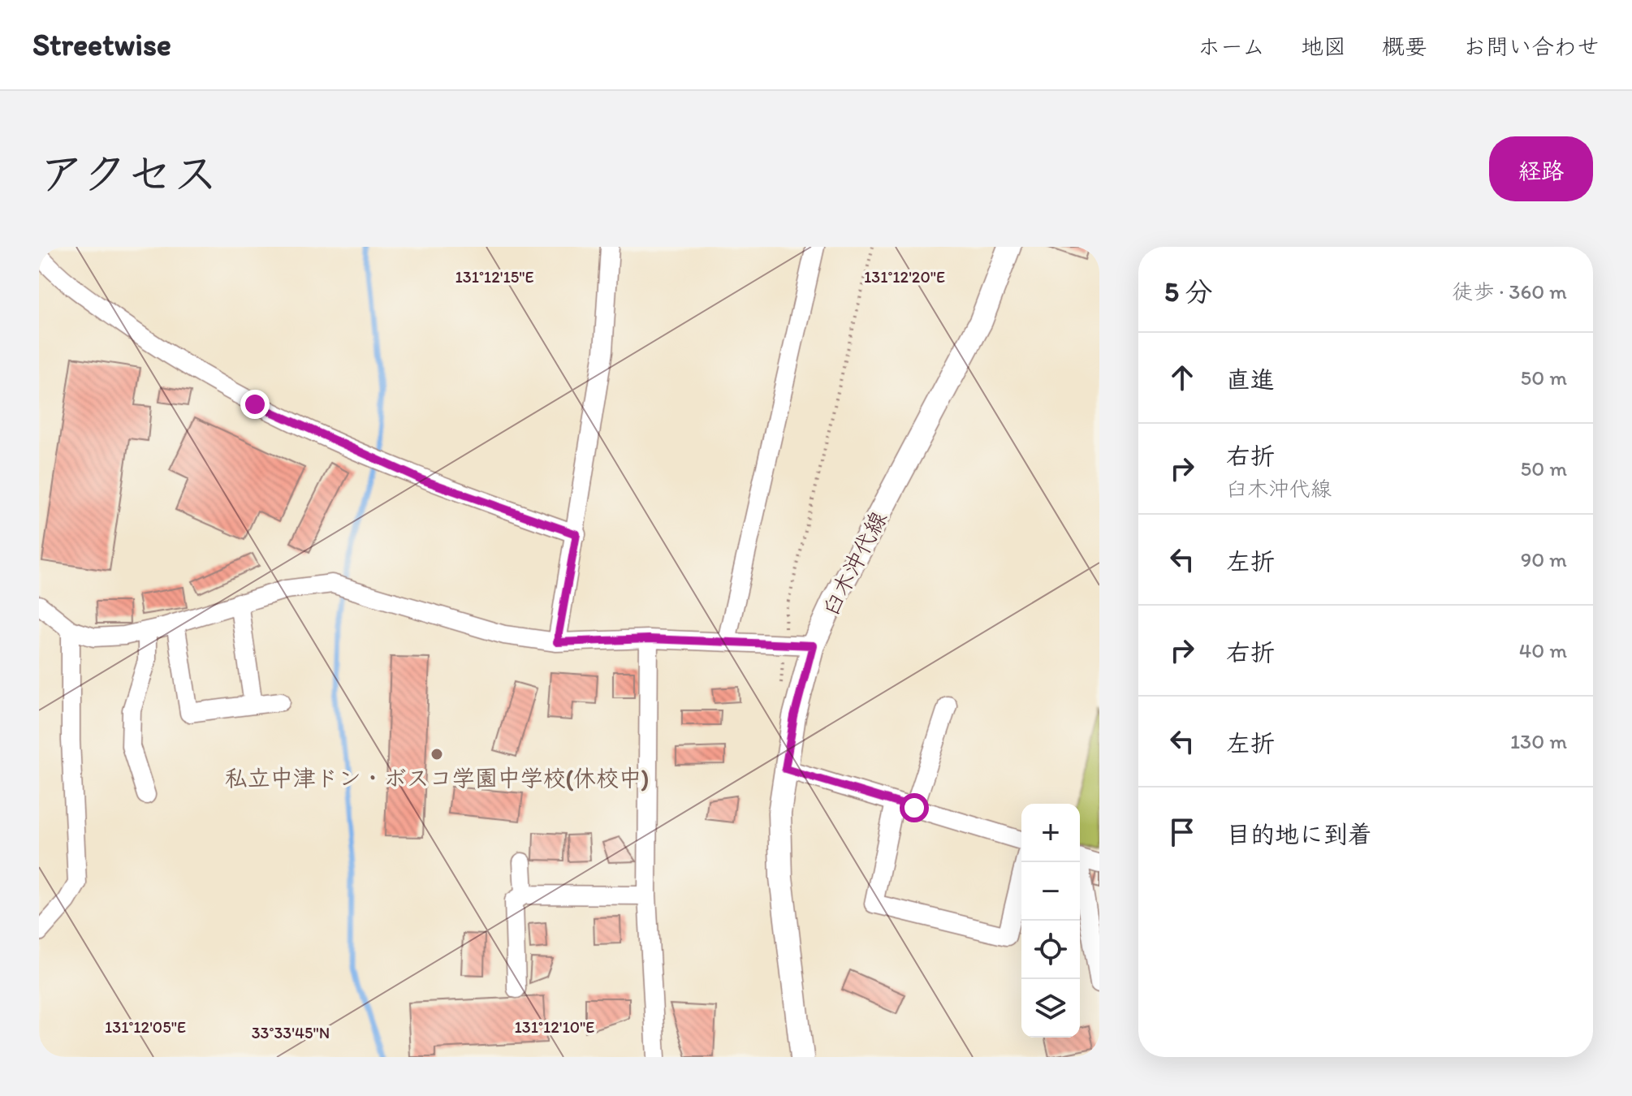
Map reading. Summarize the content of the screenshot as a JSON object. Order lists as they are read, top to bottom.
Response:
{
  "streets": {
    "main road": ["臼木沖代線"]
  },
  "places": ["私立中津ドン・ボスコ学園中学校(休校中)"],
  "page": {
    "header": "Streetwise",
    "nav": [
      "ホーム",
      "地図",
      "概要",
      "お問い合わせ"
    ],
    "title": "アクセス",
    "buttons": "経路",
    "heading": ["5 分", "徒歩 · 360 m"],
    "list": [
      ["直進", "50 m"],
      ["右折", "臼木沖代線", "50 m"],
      ["左折", "90 m"],
      ["右折", "40 m"],
      ["左折", "130 m"],
      "目的地に到着"
    ],
    "map_buttons": ["+", "−"]
  },
  "coordinates": [
    "131°12'15\"E",
    "131°12'20\"E",
    "131°12'05\"E",
    "131°12'10\"E",
    "33°33'45\"N"
  ]
}
